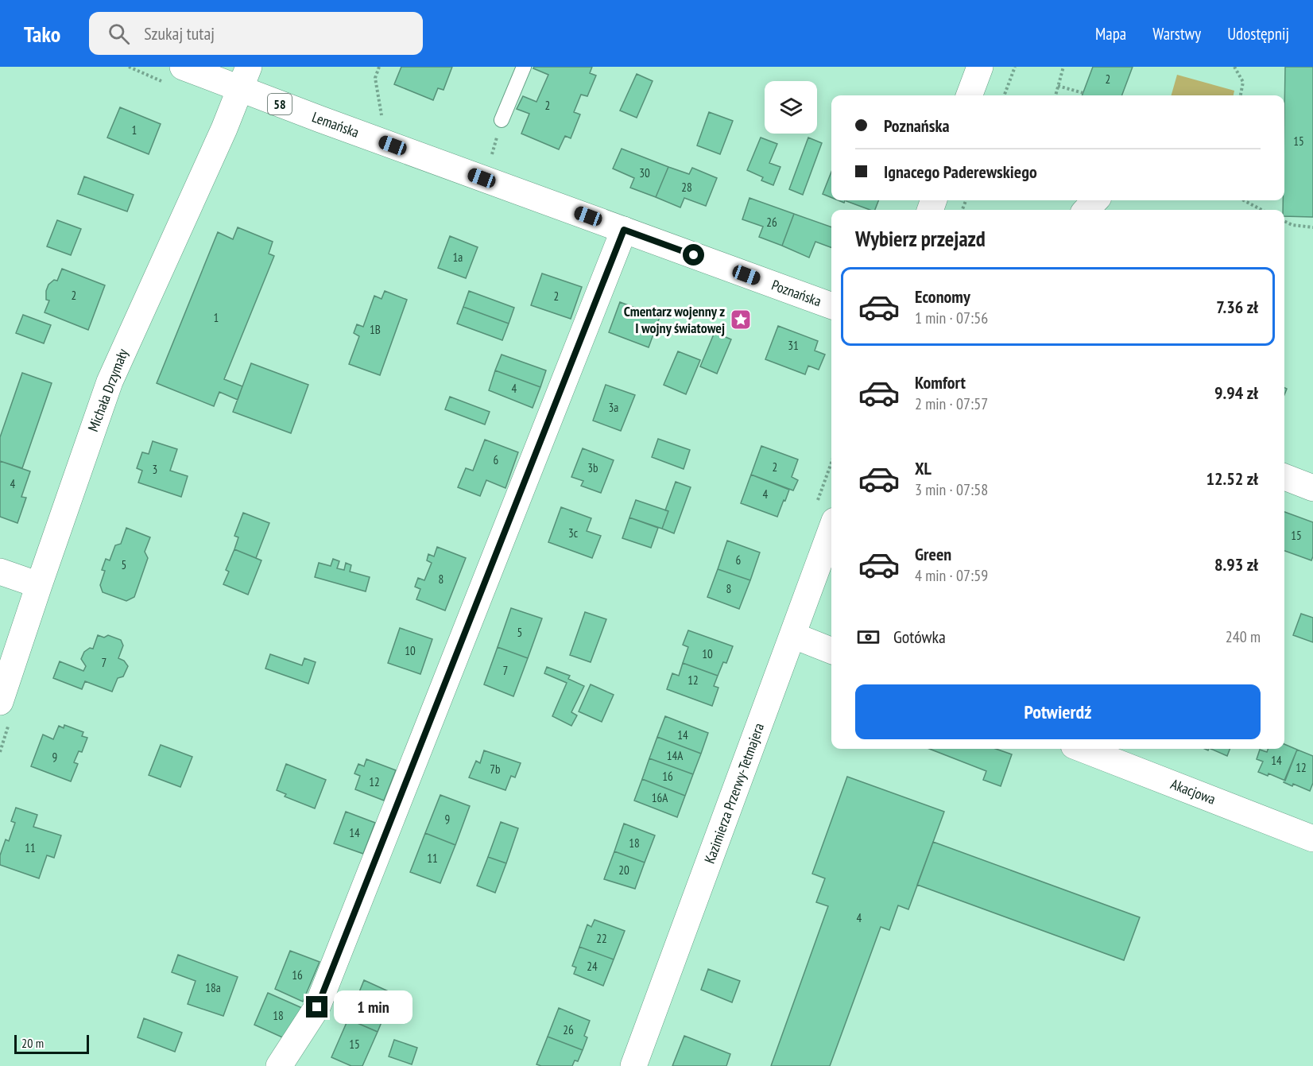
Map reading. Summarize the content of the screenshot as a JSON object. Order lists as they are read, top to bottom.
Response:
{
  "streets": {
    "street": [
      "58",
      "Lemańska",
      "Poznańska",
      "Michała Drzymały",
      "Akacjowa",
      "Kazimierza Przerwy-Tetmajera"
    ]
  },
  "crossings": [
    ["Lemańska", "Poznańska"],
    ["Lemańska", "Michała Drzymały"]
  ],
  "places": {
    "place": ["Cmentarz wojenny z I wojny światowej"]
  },
  "house_numbers": [
    "2",
    "2",
    "1",
    "15",
    "30",
    "28",
    "26",
    "1a",
    "2",
    "2",
    "1",
    "1B",
    "31",
    "4",
    "3a",
    "6",
    "2",
    "3b",
    "3",
    "4",
    "4",
    "3c",
    "15",
    "6",
    "5",
    "8",
    "8",
    "5",
    "10",
    "10",
    "7",
    "7",
    "12",
    "14",
    "14A",
    "9",
    "14",
    "12",
    "7b",
    "16",
    "12",
    "16A",
    "9",
    "14",
    "18",
    "11",
    "11",
    "20",
    "4",
    "22",
    "24",
    "16",
    "18a",
    "18",
    "26",
    "15"
  ],
  "scale_bar": "20 m",
  "page": {
    "header": "Tako",
    "search": "Szukaj tutaj",
    "nav": ["Mapa", "Warstwy", "Udostępnij"],
    "banner": ["Poznańska", "Ignacego Paderewskiego"],
    "heading": "Wybierz przejazd",
    "list": [
      {
        "name": "Economy",
        "note": "1 min · 07:56",
        "value": "7.36 zł"
      },
      {
        "name": "Komfort",
        "note": "2 min · 07:57",
        "value": "9.94 zł"
      },
      {
        "name": "XL",
        "note": "3 min · 07:58",
        "value": "12.52 zł"
      },
      {
        "name": "Green",
        "note": "4 min · 07:59",
        "value": "8.93 zł"
      }
    ],
    "pay": ["Gotówka", "240 m"],
    "buttons": "Potwierdź",
    "bubble": "1 min",
    "scale": "20 m"
  }
}
